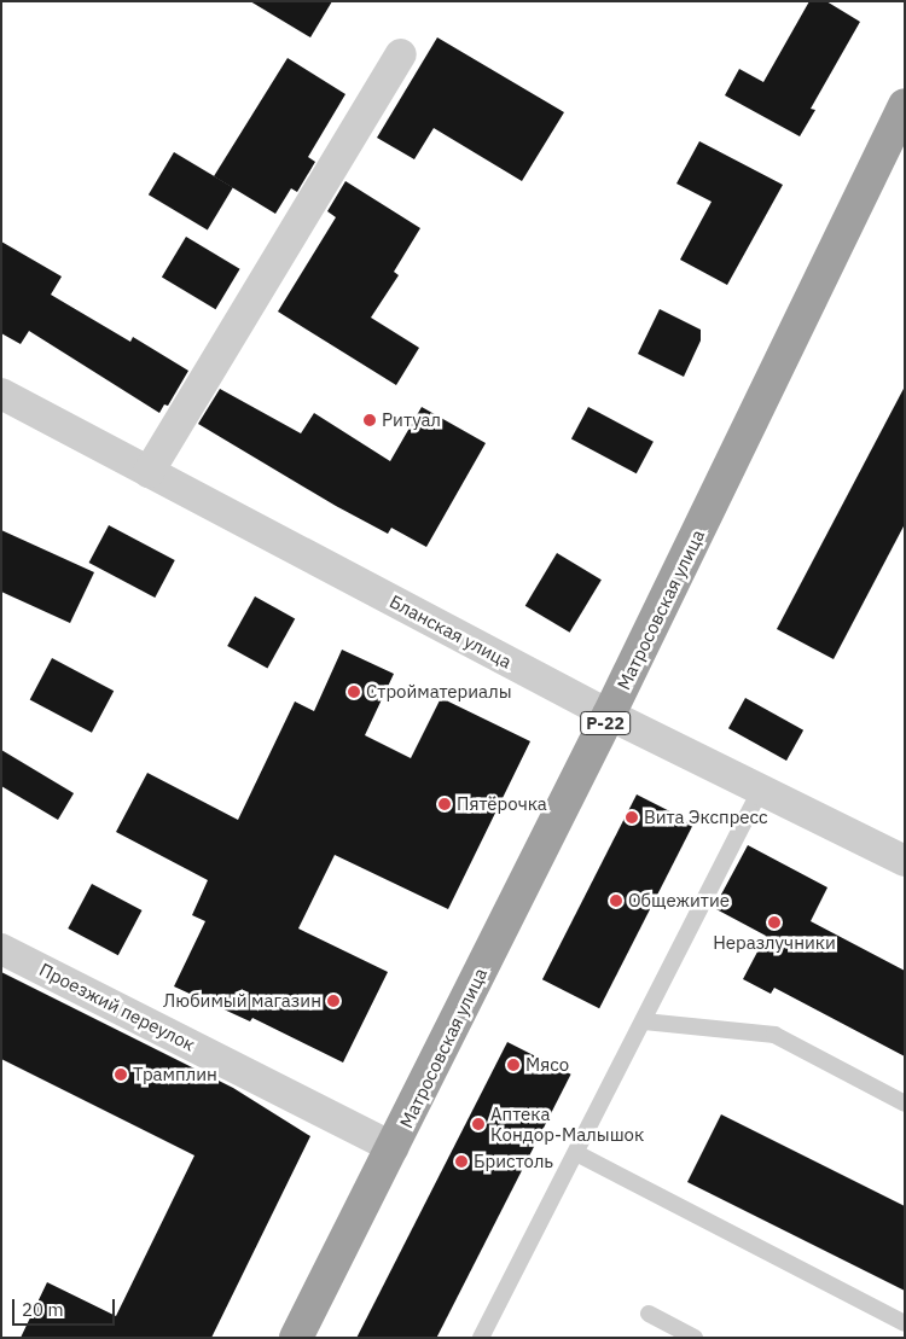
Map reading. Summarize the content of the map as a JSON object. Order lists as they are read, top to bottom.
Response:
{
  "streets": {
    "highway": ["Матросовская улица", "Р-22"],
    "street": ["Бланская улица", "Проезжий переулок"]
  },
  "crossings": [
    ["Матросовская улица", "Бланская улица"],
    ["Матросовская улица", "Проезжий переулок"]
  ],
  "places": [
    "Ритуал",
    "Стройматериалы",
    "Пятёрочка",
    "Вита Экспресс",
    "Общежитие",
    "Неразлучники",
    "Любимый магазин",
    "Мясо",
    "Трамплин",
    "Аптека Кондор-Малышок",
    "Бристоль"
  ],
  "scale_bar": "20 m"
}
